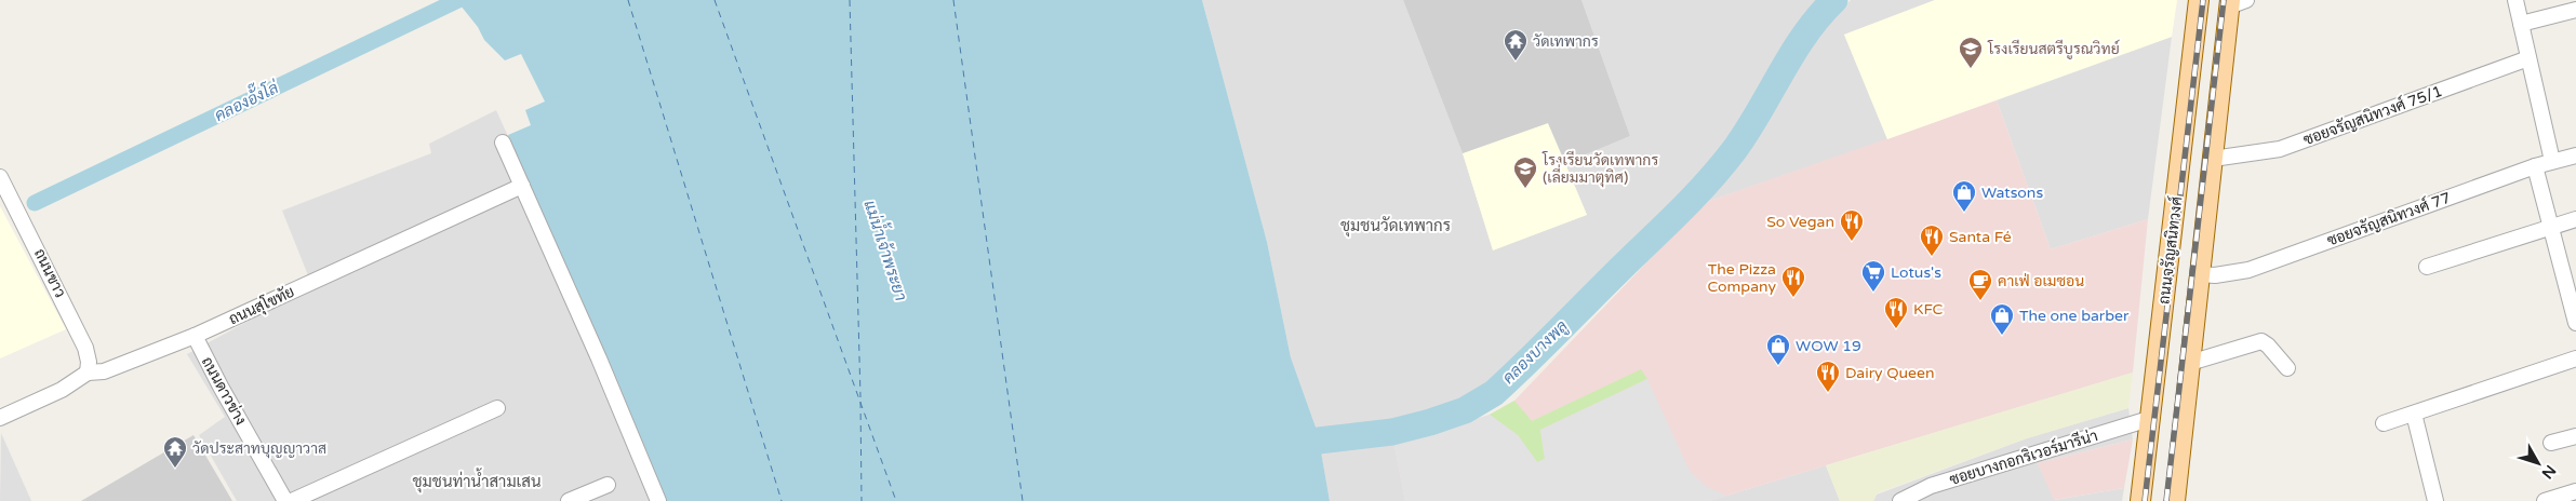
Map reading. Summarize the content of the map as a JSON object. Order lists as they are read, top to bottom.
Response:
{
  "streets": {
    "main road": ["ถนนจรัญสนิทวงศ์"],
    "street": [
      "ซอยจรัญสนิทวงศ์ 75/1",
      "ซอยจรัญสนิทวงศ์ 77",
      "ถนนขาว",
      "ถนนสุโขทัย",
      "ถนนดาวข่าง",
      "ซอยบางกอกริเวอร์มารีน่า"
    ]
  },
  "crossings": [
    ["ถนนจรัญสนิทวงศ์", "ซอยบางกอกริเวอร์มารีน่า"],
    ["ถนนขาว", "ถนนสุโขทัย"],
    ["ถนนสุโขทัย", "ถนนดาวข่าง"]
  ],
  "districts": ["ชุมชนวัดเทพากร", "ชุมชนท่าน้ำสามเสน"],
  "water": ["คลองอั๊งโล่", "แม่น้ำเจ้าพระยา", "คลองบางพลู"],
  "places": {
    "temple": ["วัดเทพากร", "วัดประสาทบุญญาวาส"],
    "school or university": ["โรงเรียนสตรีบูรณวิทย์", "โรงเรียนวัดเทพากร (เลี่ยมมาตุทิศ)"],
    "shop": ["Watsons", "The one barber", "WOW 19"],
    "restaurant": [
      "So Vegan",
      "Santa Fé",
      "The Pizza Company",
      "KFC",
      "Dairy Queen"
    ],
    "supermarket": ["Lotus's"],
    "cafe": ["คาเฟ่ อเมซอน"]
  },
  "north": "bottom right"
}
